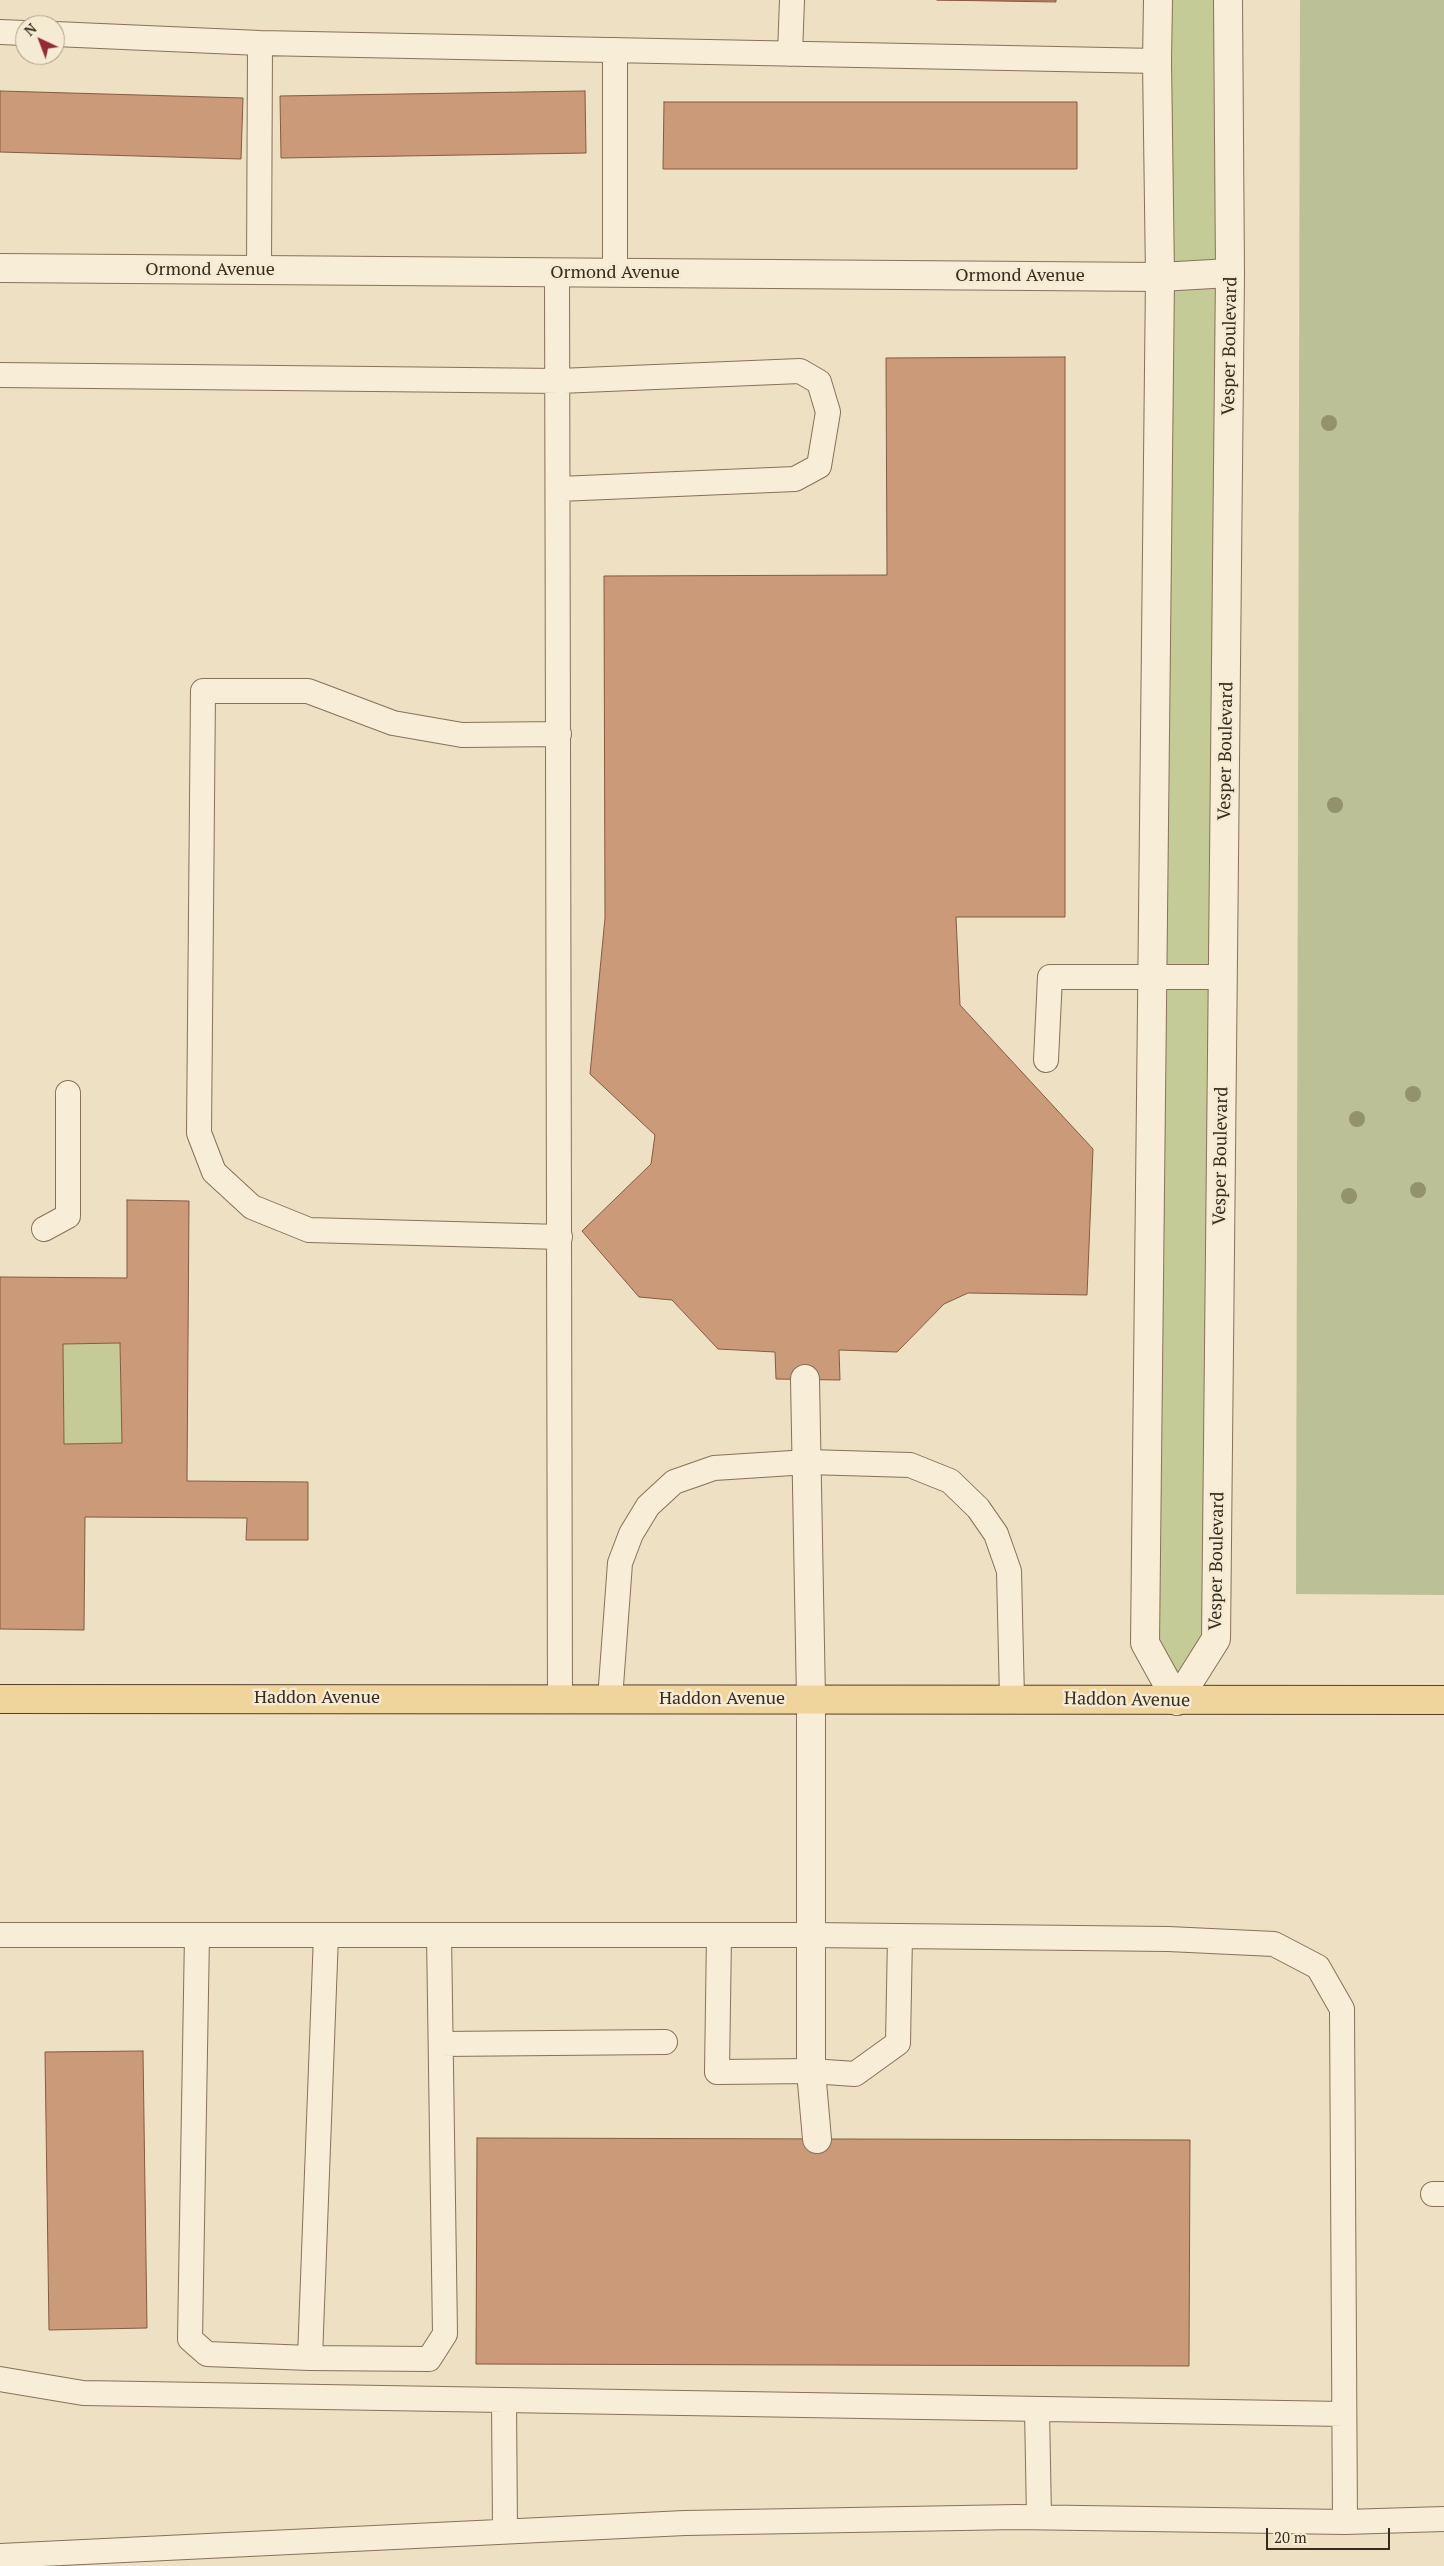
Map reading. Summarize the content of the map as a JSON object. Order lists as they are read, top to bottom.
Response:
{
  "streets": {
    "main road": ["Haddon Avenue"],
    "street": ["Ormond Avenue", "Vesper Boulevard"]
  },
  "crossings": [
    ["Ormond Avenue", "Vesper Boulevard"],
    ["Vesper Boulevard", "Haddon Avenue"]
  ],
  "scale_bar": "20 m",
  "north": "top left"
}
